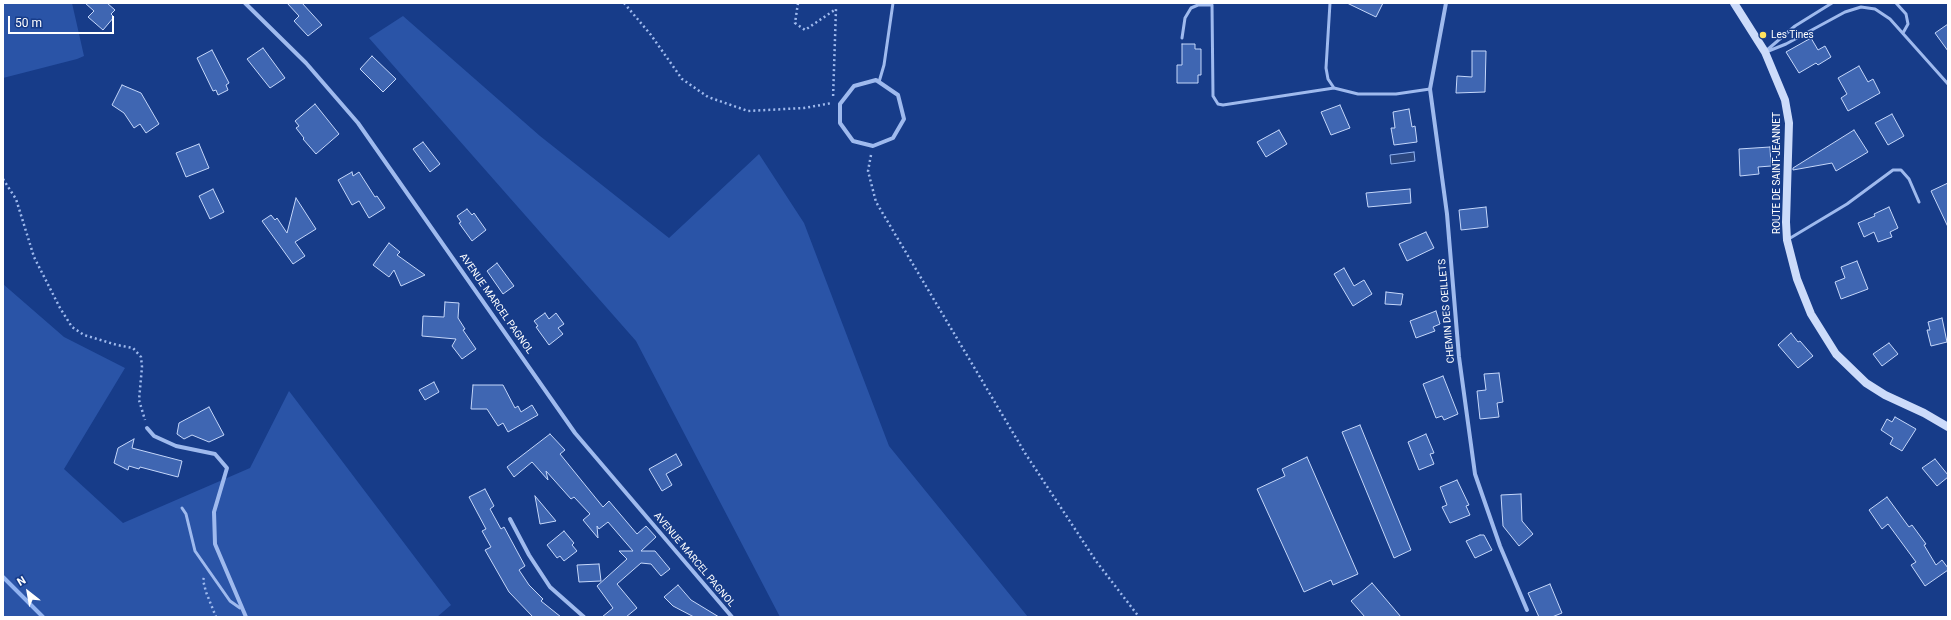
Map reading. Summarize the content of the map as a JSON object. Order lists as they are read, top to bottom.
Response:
{
  "streets": {
    "main road": ["ROUTE DE SAINT-JEANNET"],
    "street": ["AVENUE MARCEL PAGNOL", "CHEMIN DES OEILLETS"]
  },
  "places": ["Les Tines"],
  "scale_bar": "50 m",
  "north": "top left"
}
